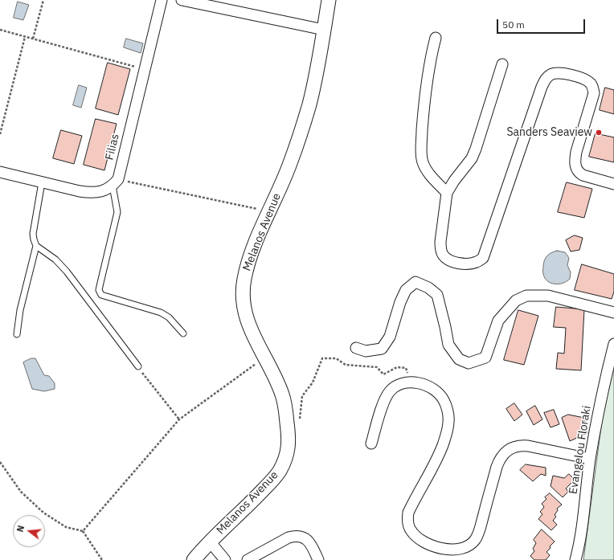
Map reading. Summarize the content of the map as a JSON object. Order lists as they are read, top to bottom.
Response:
{
  "streets": {
    "street": ["Filias", "Melanos Avenue", "Evangelou Floraki"]
  },
  "places": ["Sanders Seaview"],
  "scale_bar": "50 m",
  "north": "left"
}
